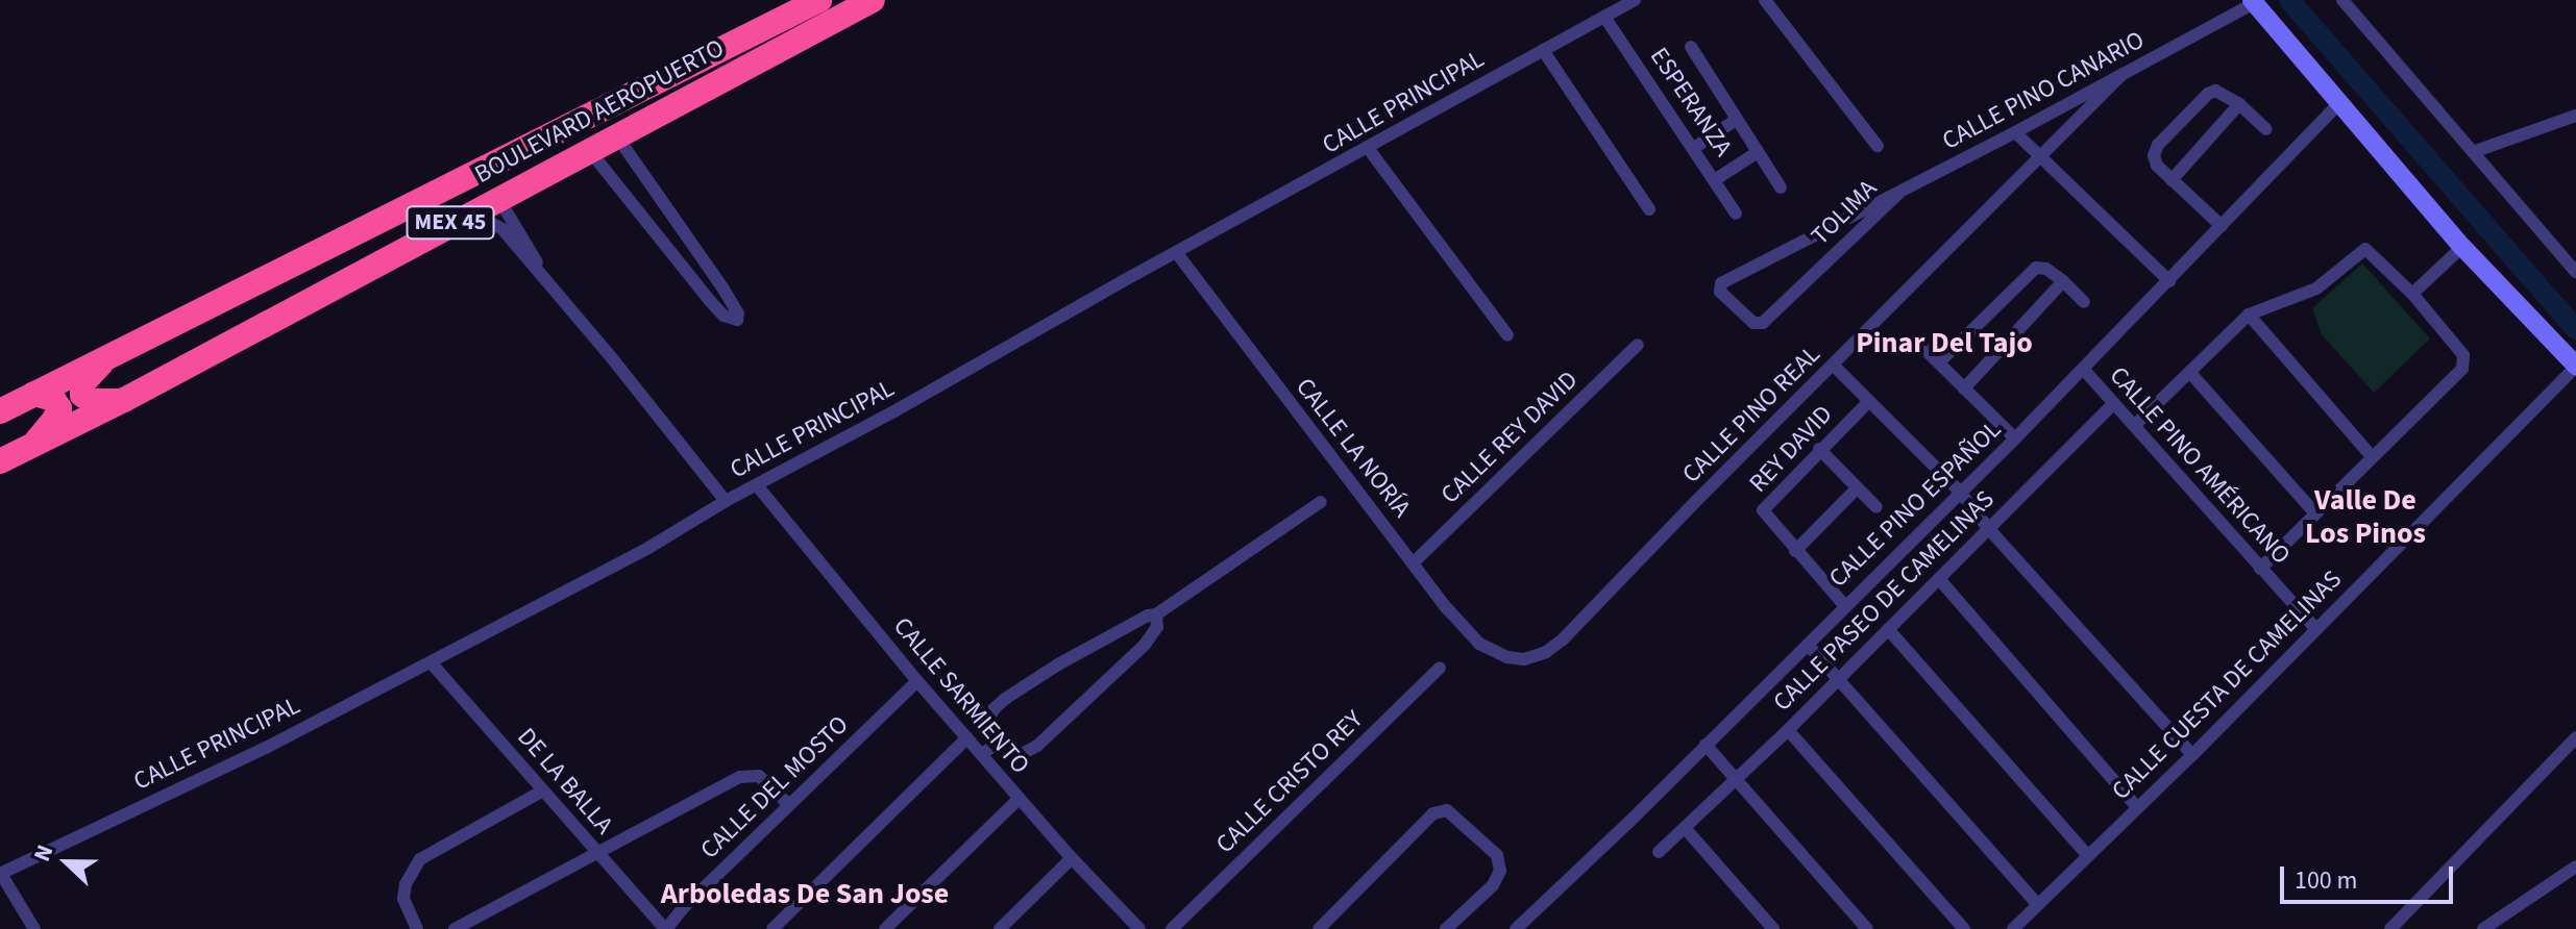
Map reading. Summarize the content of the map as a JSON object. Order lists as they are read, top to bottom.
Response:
{
  "streets": {
    "highway": ["BOULEVARD AEROPUERTO", "MEX 45"],
    "street": [
      "CALLE PINO CANARIO",
      "CALLE PRINCIPAL",
      "ESPERANZA",
      "TOLIMA",
      "CALLE PINO REAL",
      "CALLE REY DAVID",
      "CALLE LA NORÍA",
      "REY DAVID",
      "CALLE PINO AMÉRICANO",
      "CALLE PINO ESPAÑOL",
      "CALLE PASEO DE CAMELINAS",
      "CALLE CUESTA DE CAMELINAS",
      "CALLE SARMIENTO",
      "DE LA BALLA",
      "CALLE CRISTO REY",
      "CALLE DEL MOSTO"
    ]
  },
  "crossings": [
    ["CALLE PINO CANARIO", "TOLIMA"],
    ["CALLE PINO CANARIO", "CALLE PINO REAL"],
    ["CALLE PRINCIPAL", "ESPERANZA"],
    ["CALLE PRINCIPAL", "CALLE LA NORÍA"],
    ["CALLE PRINCIPAL", "CALLE SARMIENTO"],
    ["CALLE PRINCIPAL", "DE LA BALLA"],
    ["CALLE PINO REAL", "CALLE LA NORÍA"],
    ["CALLE REY DAVID", "CALLE LA NORÍA"],
    ["REY DAVID", "CALLE PINO ESPAÑOL"],
    ["CALLE PINO AMÉRICANO", "CALLE PINO ESPAÑOL"],
    ["CALLE PINO AMÉRICANO", "CALLE PASEO DE CAMELINAS"],
    ["CALLE PINO AMÉRICANO", "CALLE CUESTA DE CAMELINAS"],
    ["CALLE SARMIENTO", "CALLE DEL MOSTO"],
    ["DE LA BALLA", "CALLE DEL MOSTO"]
  ],
  "districts": ["Pinar Del Tajo", "Valle De Los Pinos", "Arboledas De San Jose"],
  "scale_bar": "100 m",
  "north": "left"
}
